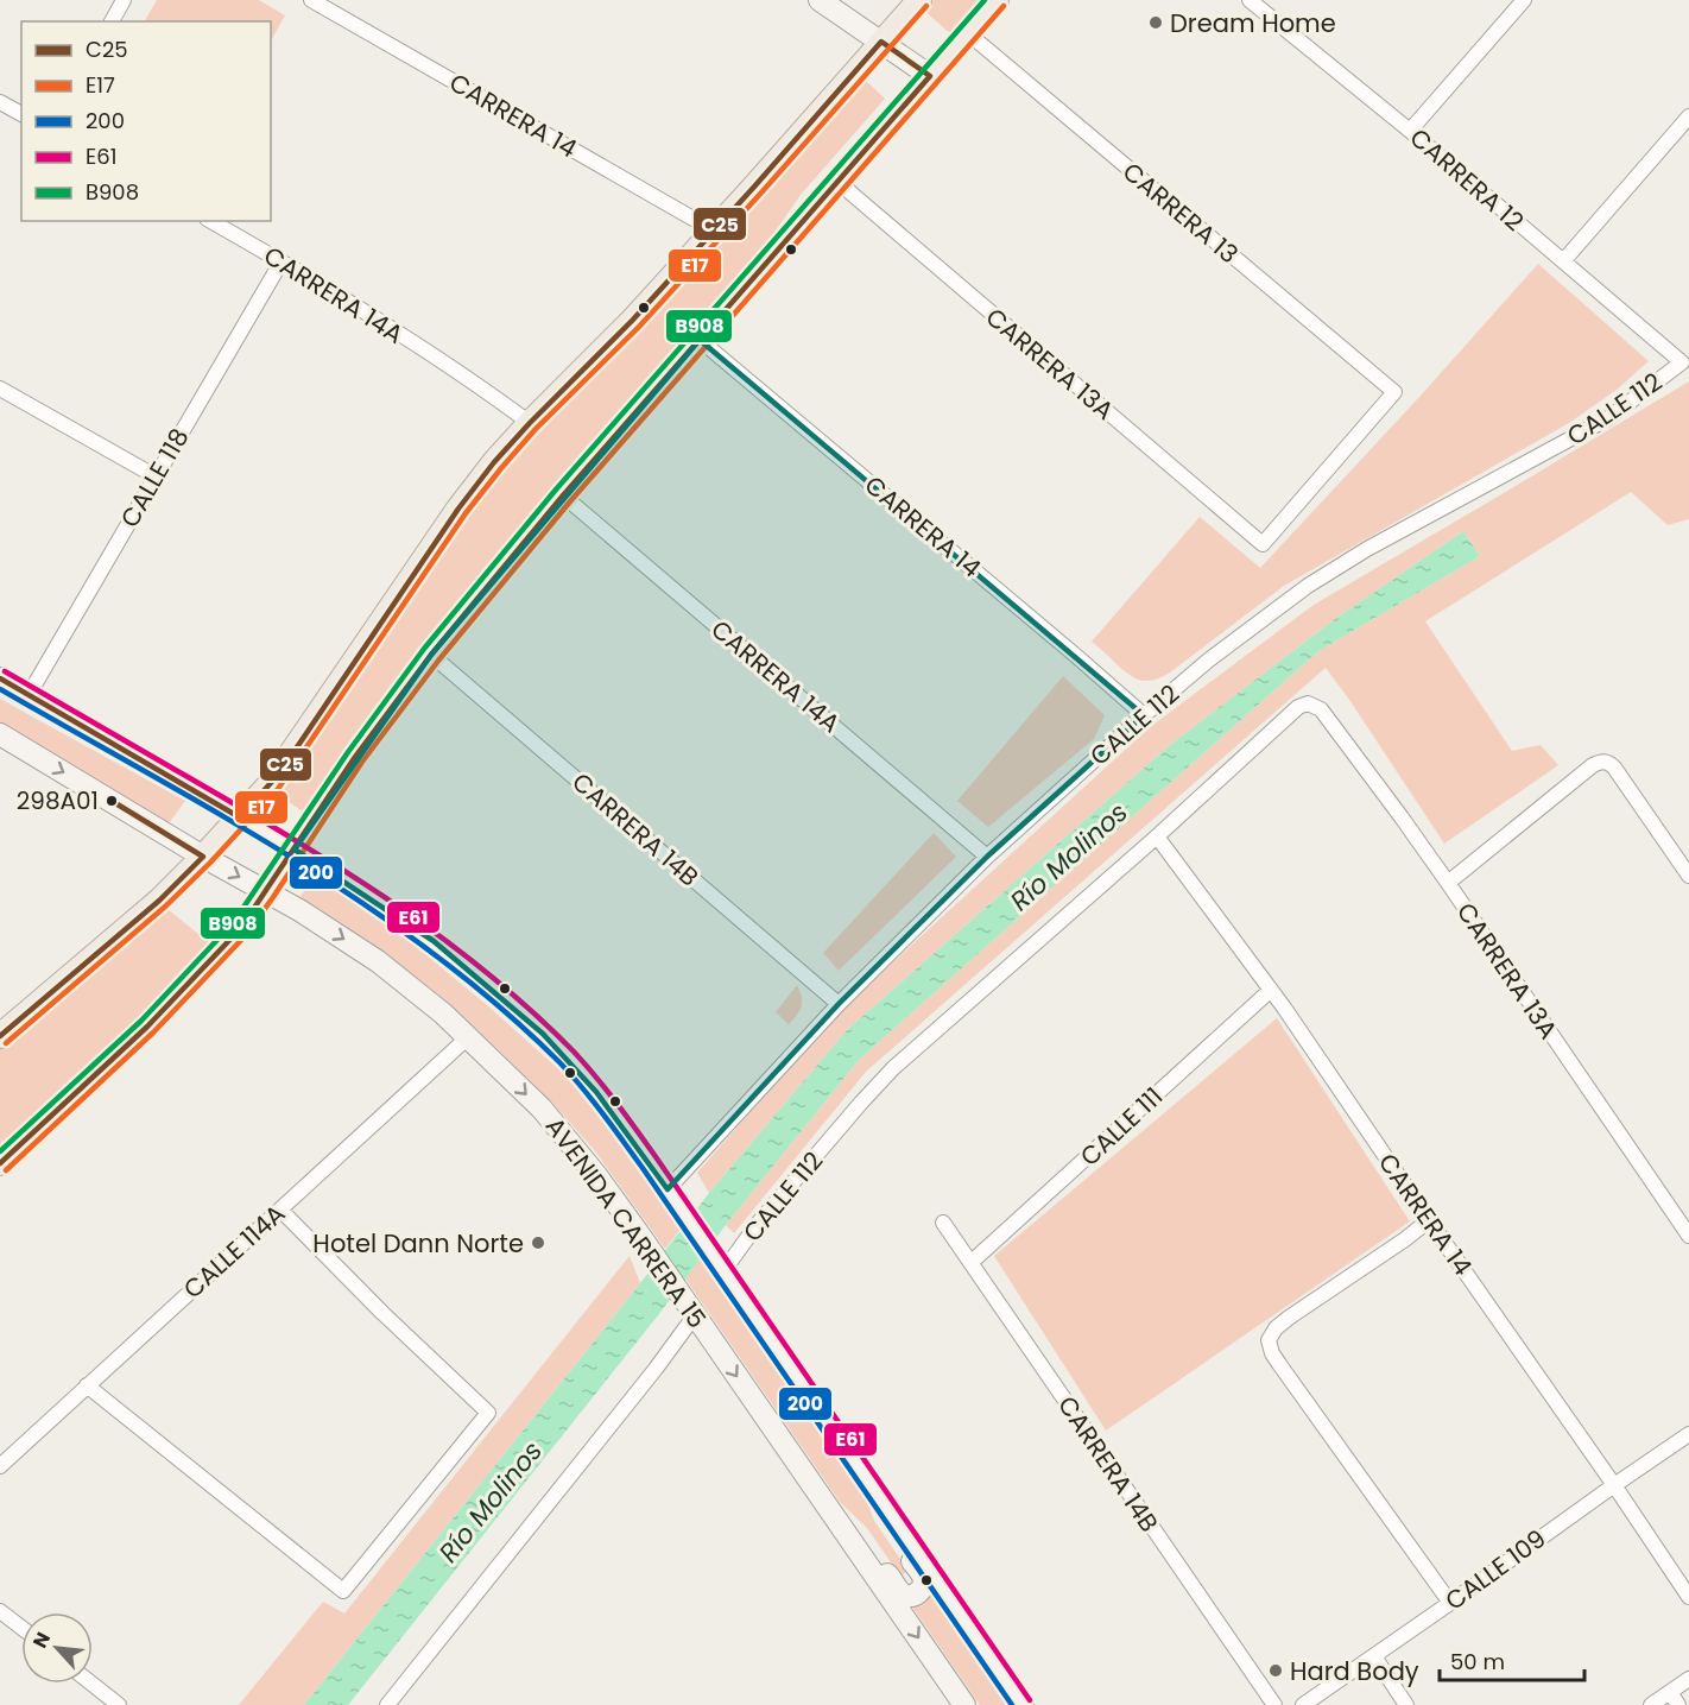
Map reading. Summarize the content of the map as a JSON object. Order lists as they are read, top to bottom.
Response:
{
  "streets": {
    "main road": ["AVENIDA CARRERA 15"],
    "street": [
      "CARRERA 14",
      "CARRERA 12",
      "CARRERA 13",
      "CARRERA 14A",
      "CARRERA 13A",
      "CALLE 112",
      "CALLE 118",
      "CARRERA 14B",
      "CALLE 111",
      "CALLE 114A",
      "CALLE 109"
    ]
  },
  "crossings": [
    ["CARRERA 14", "CALLE 112"],
    ["CARRERA 14", "CALLE 111"],
    ["CARRERA 14", "CALLE 109"],
    ["CARRERA 12", "CALLE 112"],
    ["CARRERA 13", "CARRERA 13A"],
    ["CARRERA 14A", "CALLE 112"],
    ["CARRERA 14A", "CALLE 118"],
    ["CARRERA 13A", "CALLE 112"],
    ["CALLE 112", "CARRERA 14B"],
    ["CALLE 112", "AVENIDA CARRERA 15"],
    ["CALLE 118", "AVENIDA CARRERA 15"],
    ["CARRERA 14B", "CALLE 111"],
    ["AVENIDA CARRERA 15", "CALLE 114A"]
  ],
  "water": ["Río Molinos"],
  "places": [
    "Dream Home",
    "298A01",
    "Hotel Dann Norte",
    "Hard Body"
  ],
  "lines": [
    "transit line B908",
    "transit line E17",
    "transit line C25",
    "transit line E61",
    "transit line 200"
  ],
  "legend": [
    "C25",
    "E17",
    "200",
    "E61",
    "B908"
  ],
  "scale_bar": "50 m",
  "north": "top left"
}
